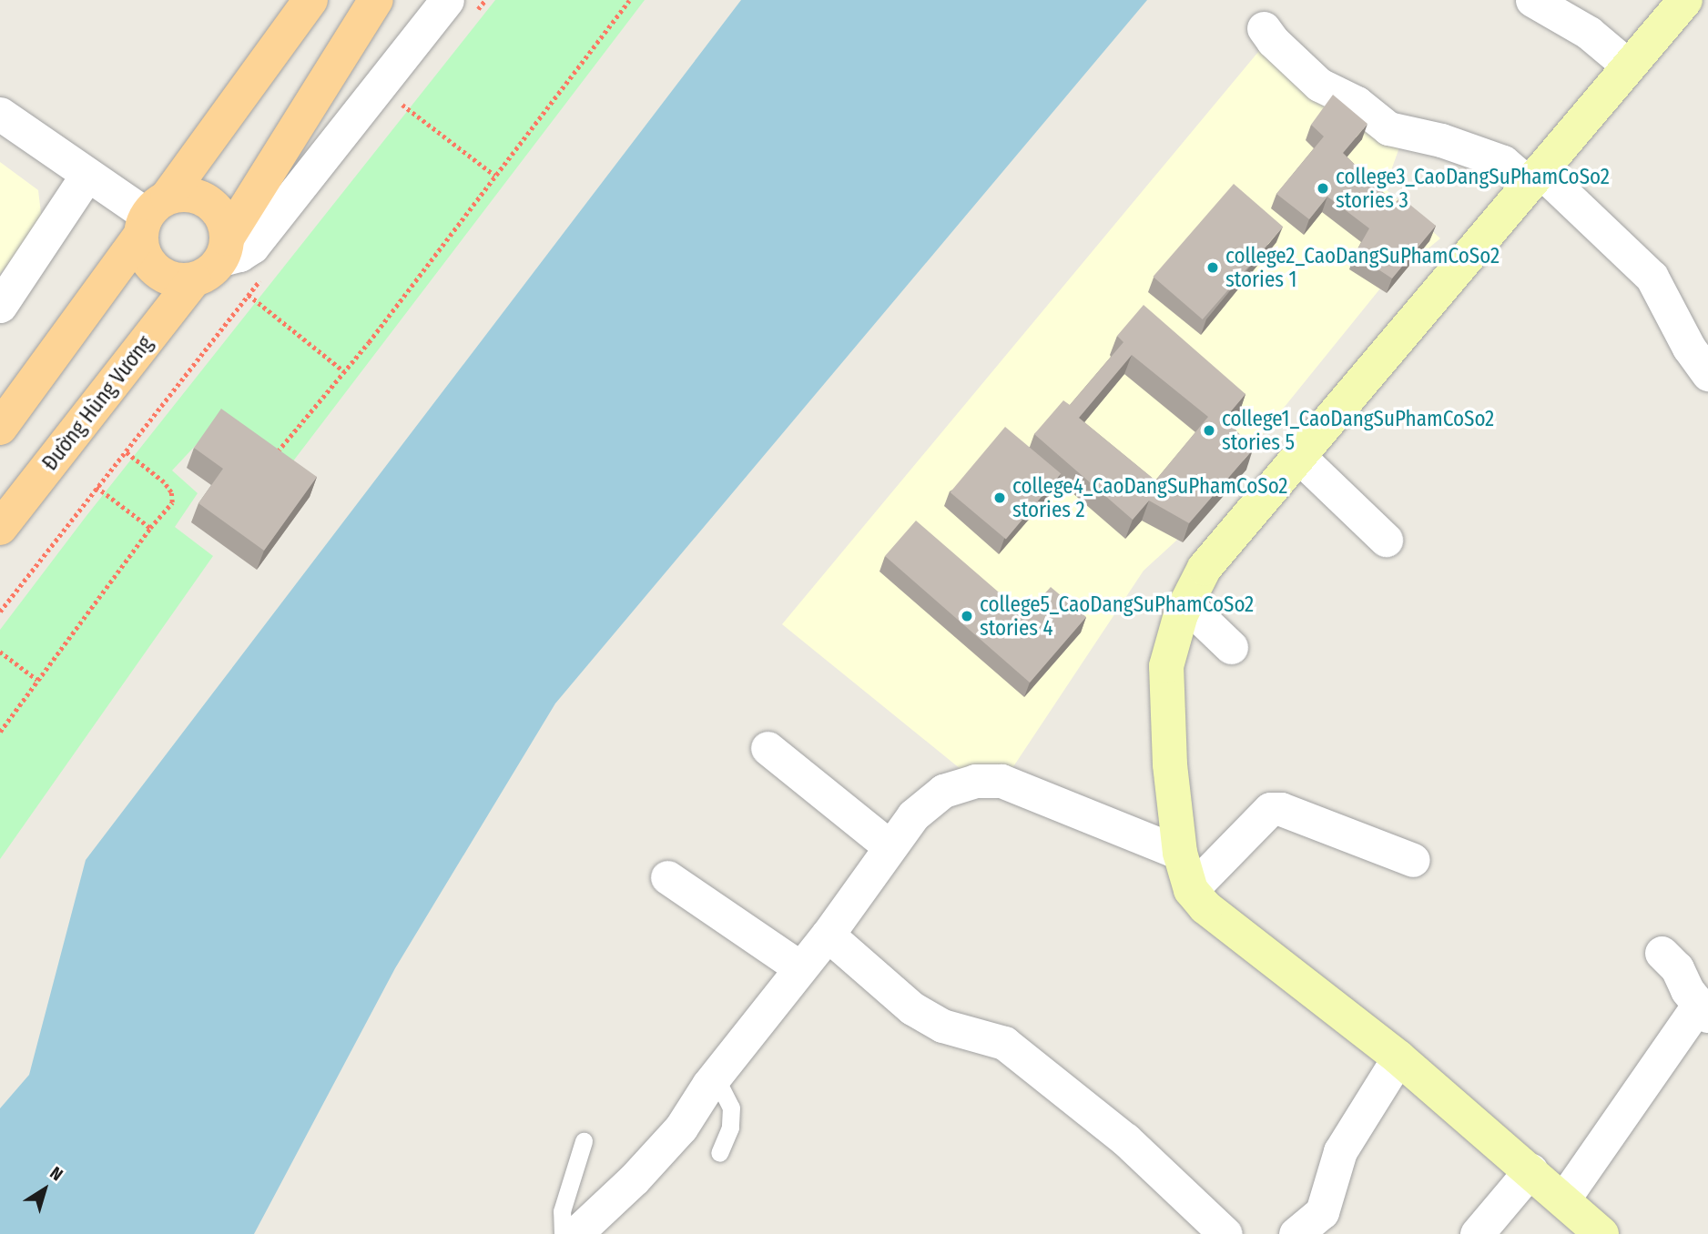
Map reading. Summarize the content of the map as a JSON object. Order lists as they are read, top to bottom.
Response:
{
  "streets": {
    "main road": ["Đường Hùng Vương"]
  },
  "places": [
    "college3_CaoDangSuPhamCoSo2 stories 3",
    "college2_CaoDangSuPhamCoSo2 stories 1",
    "college1_CaoDangSuPhamCoSo2 stories 5",
    "college4_CaoDangSuPhamCoSo2 stories 2",
    "college5_CaoDangSuPhamCoSo2 stories 4"
  ],
  "north": "top right"
}
